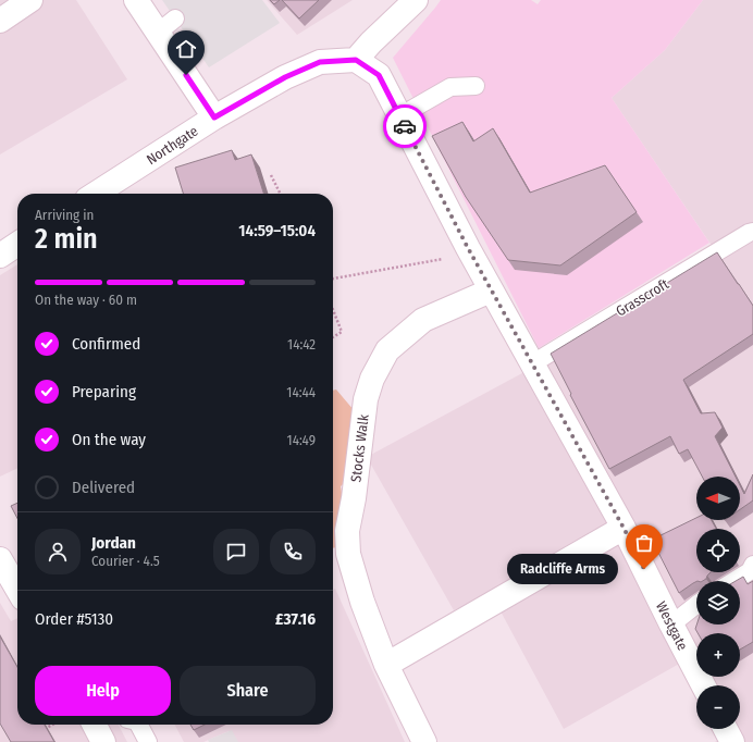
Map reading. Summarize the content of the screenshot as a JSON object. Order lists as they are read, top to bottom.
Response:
{
  "streets": {
    "street": ["Northgate", "Stocks Walk", "Westgate"],
    "lane": ["Grasscroft"]
  },
  "crossings": [
    ["Northgate", "Westgate"],
    ["Grasscroft", "Westgate"],
    ["Stocks Walk", "Westgate"]
  ],
  "places": ["Radcliffe Arms"],
  "north": "left",
  "page": {
    "heading": ["2 min", "Arriving in", "14:59–15:04"],
    "panel": [
      "Jordan",
      "Courier · 4.5",
      "Order #5130",
      "£37.16"
    ],
    "bar": "On the way · 60 m",
    "list": [
      ["Confirmed", "14:42"],
      ["Preparing", "14:44"],
      ["On the way", "14:49"],
      "Delivered"
    ],
    "map_buttons": ["+", "−"],
    "bubble": "Radcliffe Arms",
    "buttons": ["Help", "Share"]
  }
}
